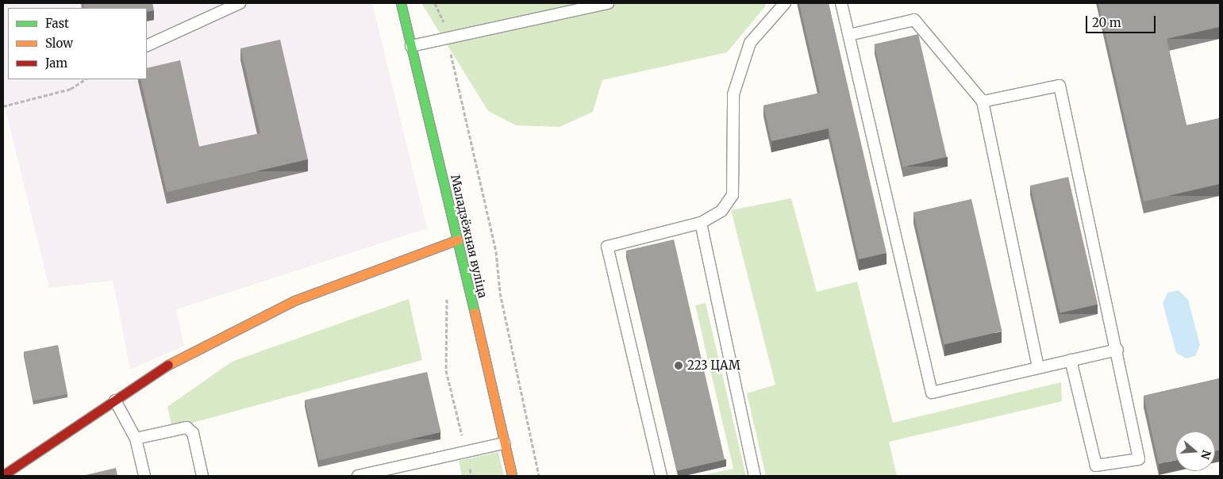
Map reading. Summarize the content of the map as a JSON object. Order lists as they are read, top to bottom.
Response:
{
  "streets": {
    "street": ["Маладзёжная вуліца"]
  },
  "places": ["223 ЦAM"],
  "legend": ["Fast", "Slow", "Jam"],
  "scale_bar": "20 m",
  "north": "right"
}
